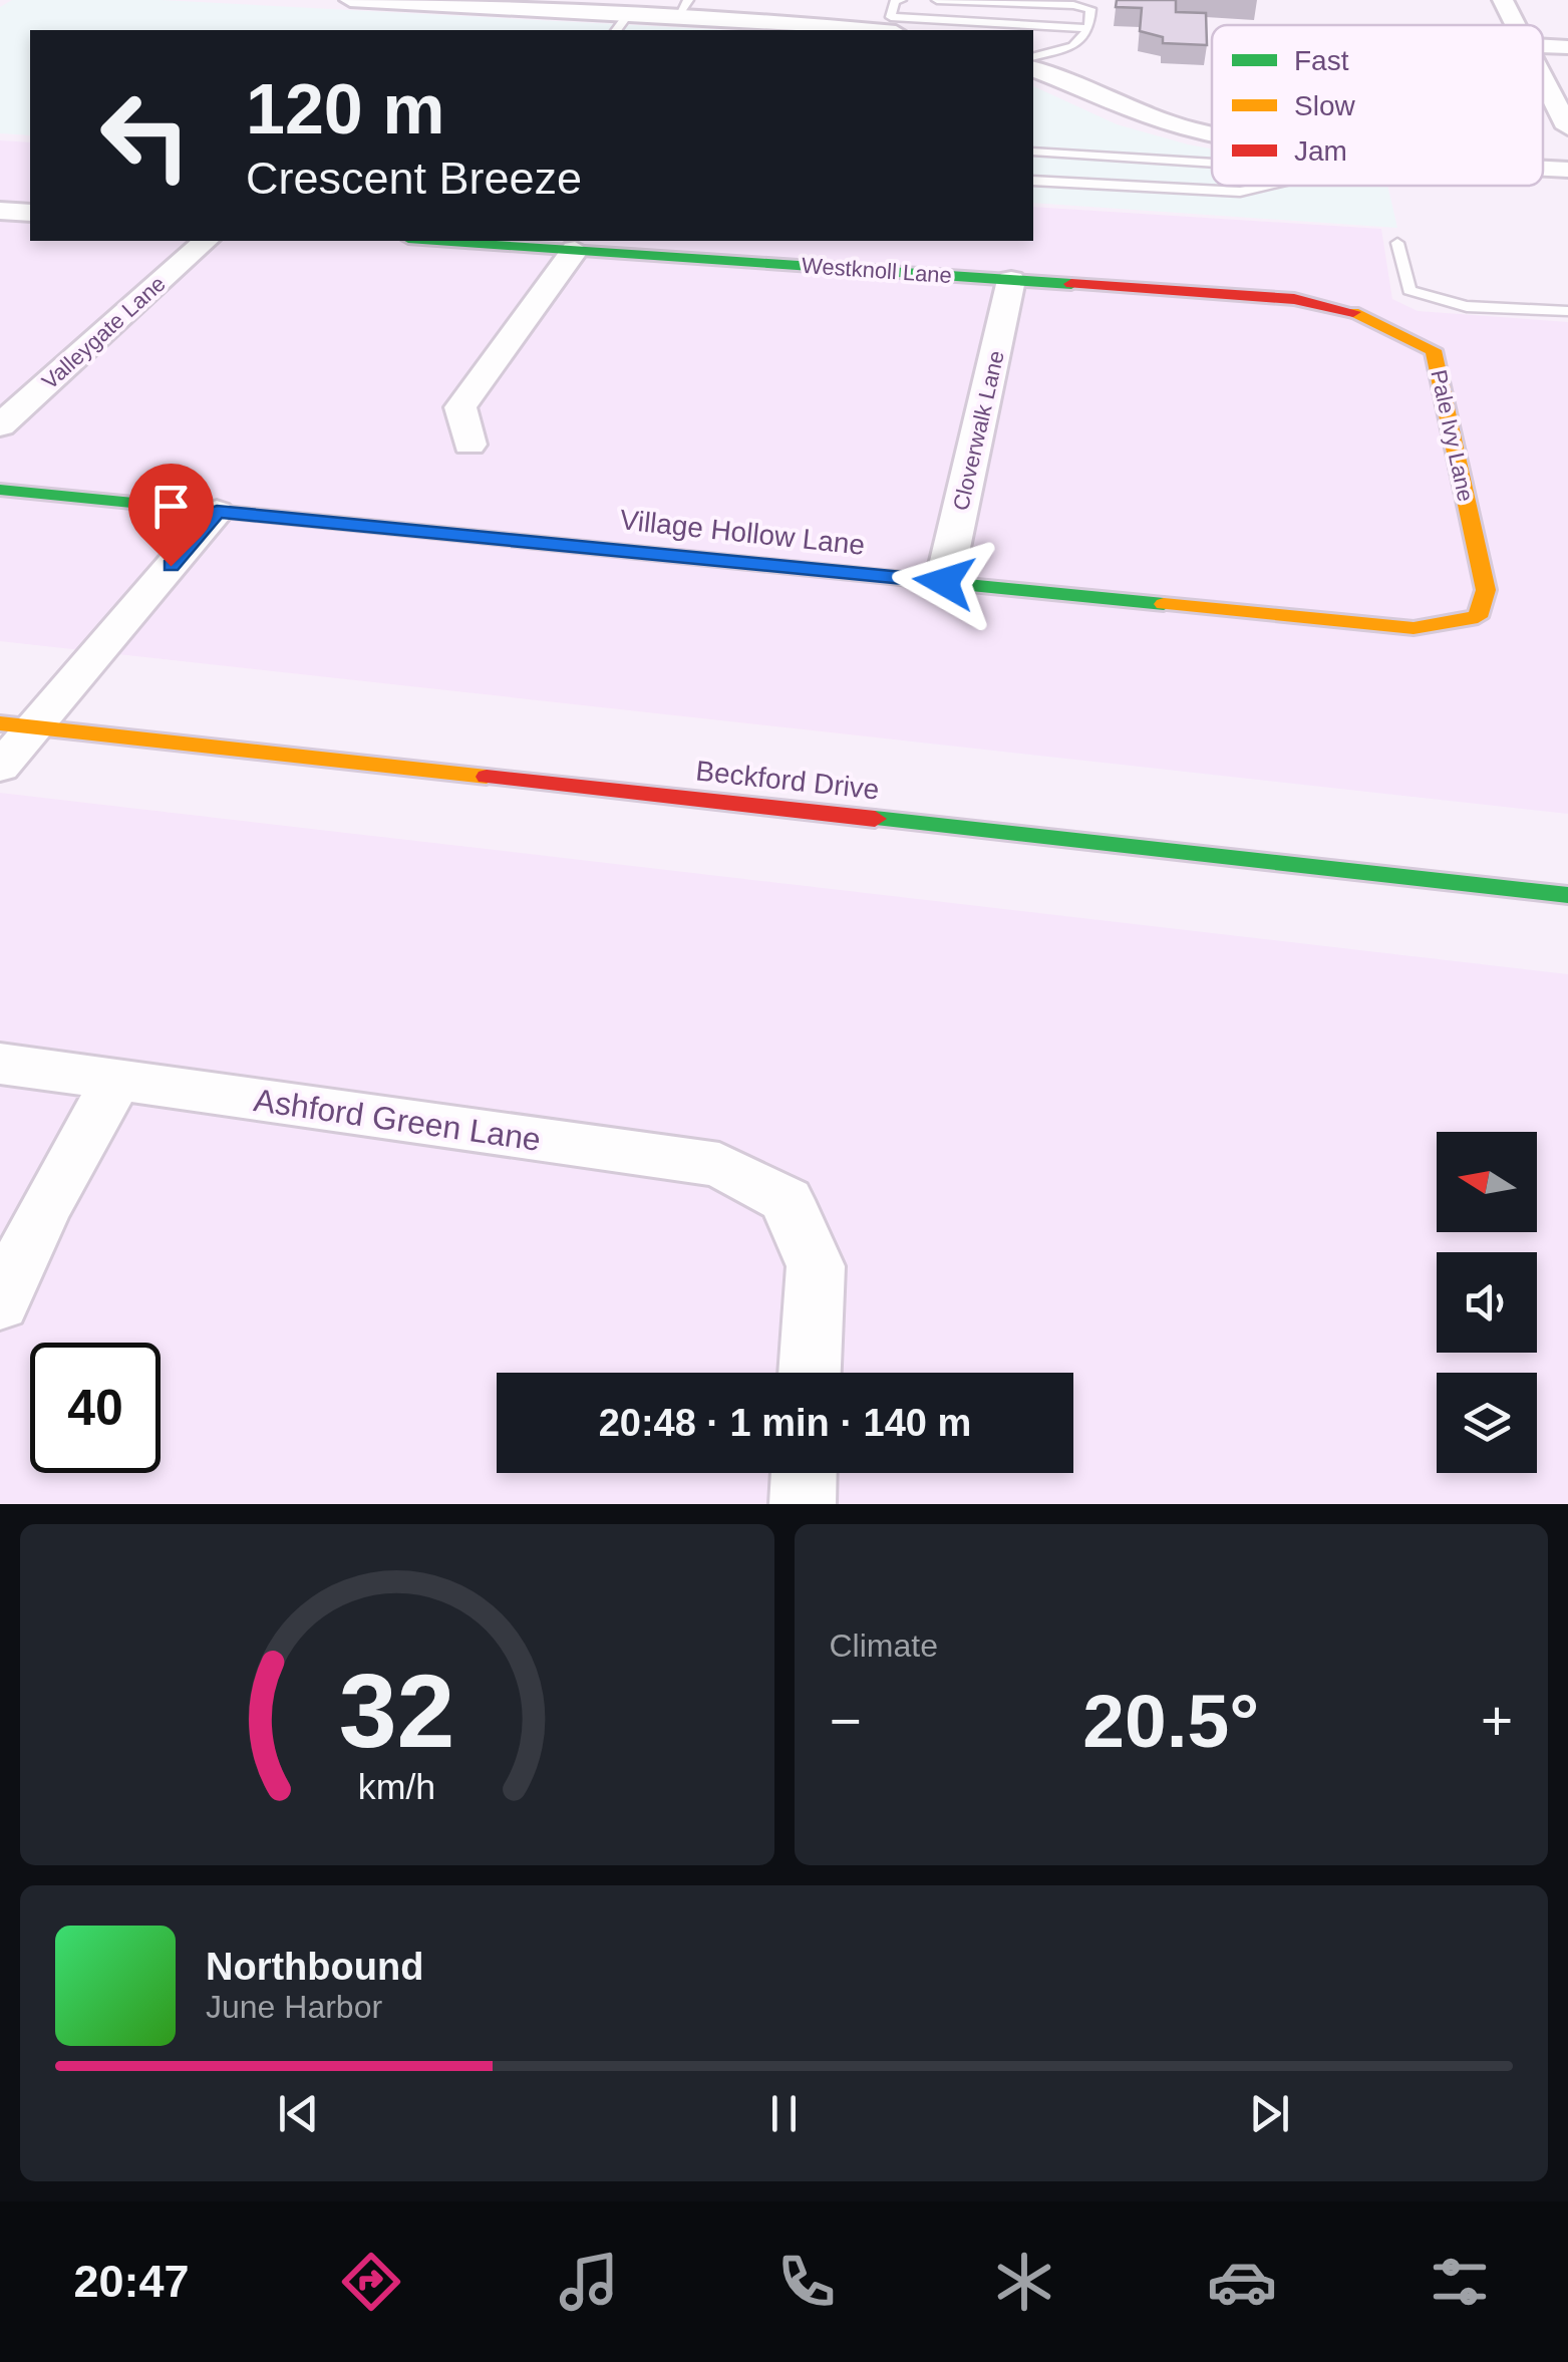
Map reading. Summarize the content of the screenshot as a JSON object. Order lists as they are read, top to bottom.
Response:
{
  "streets": {
    "street": [
      "Westknoll Lane",
      "Valleygate Lane",
      "Cloverwalk Lane",
      "Pale Ivy Lane",
      "Village Hollow Lane",
      "Beckford Drive",
      "Ashford Green Lane"
    ]
  },
  "crossings": [
    ["Westknoll Lane", "Cloverwalk Lane"],
    ["Westknoll Lane", "Pale Ivy Lane"],
    ["Cloverwalk Lane", "Village Hollow Lane"],
    ["Pale Ivy Lane", "Village Hollow Lane"]
  ],
  "legend": ["Fast", "Slow", "Jam"],
  "north": "left",
  "page": {
    "turn": ["120 m", "Crescent Breeze"],
    "limit": "40",
    "trip": "20:48 · 1 min · 140 m",
    "tile": "Climate",
    "heat": ["−", "20.5°", "+"],
    "song": ["Northbound", "June Harbor"],
    "tabs": "20:47",
    "gauge": ["32", "km/h"]
  }
}
